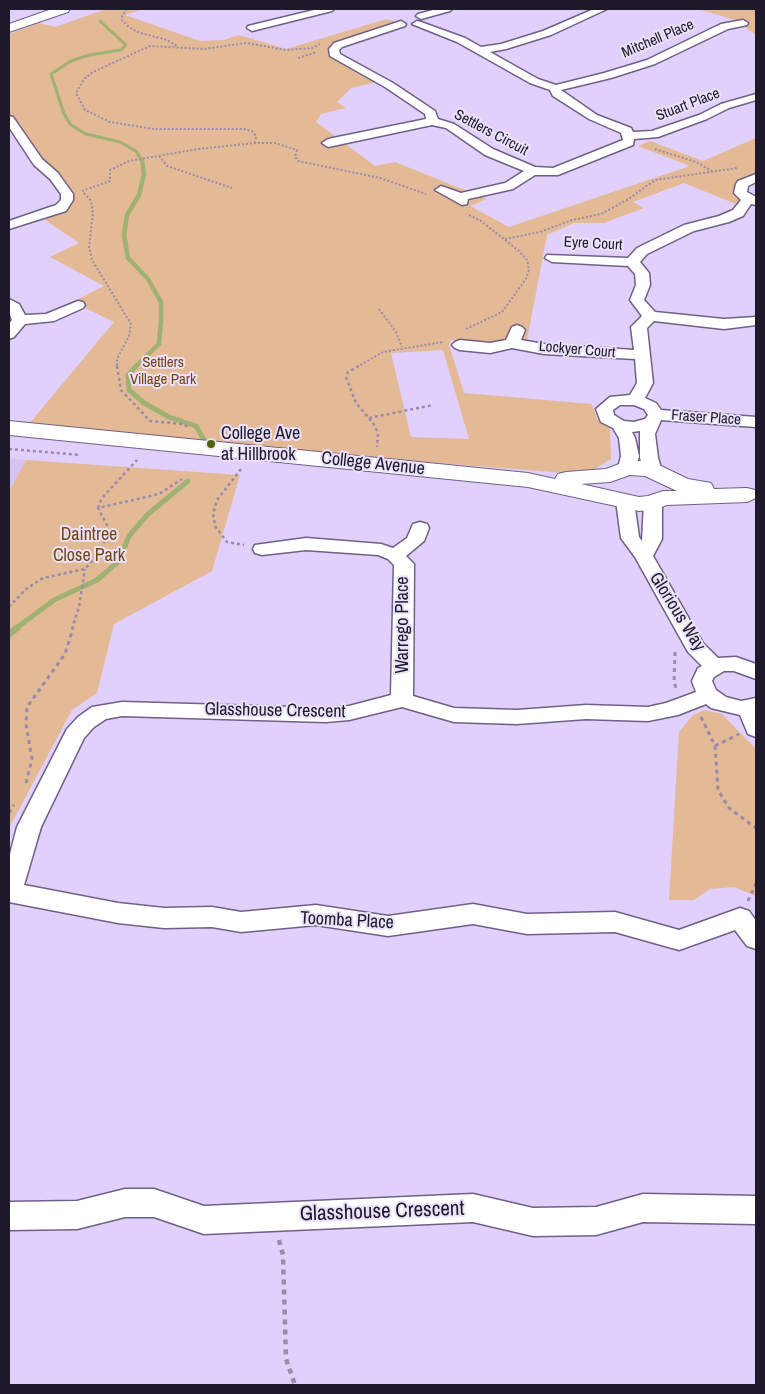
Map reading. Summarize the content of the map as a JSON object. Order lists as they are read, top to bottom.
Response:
{
  "streets": {
    "street": [
      "Mitchell Place",
      "Stuart Place",
      "Settlers Circuit",
      "Eyre Court",
      "Lockyer Court",
      "Fraser Place",
      "College Avenue",
      "Glorious Way",
      "Warrego Place",
      "Glasshouse Crescent",
      "Toomba Place"
    ]
  },
  "crossings": [
    ["Stuart Place", "Settlers Circuit"],
    ["Fraser Place", "Glorious Way"],
    ["College Avenue", "Glorious Way"],
    ["Glorious Way", "Glasshouse Crescent"],
    ["Warrego Place", "Glasshouse Crescent"],
    ["Glasshouse Crescent", "Toomba Place"]
  ],
  "parks": ["Settlers Village Park", "Daintree Close Park"],
  "places": ["College Ave at Hillbrook"]
}
